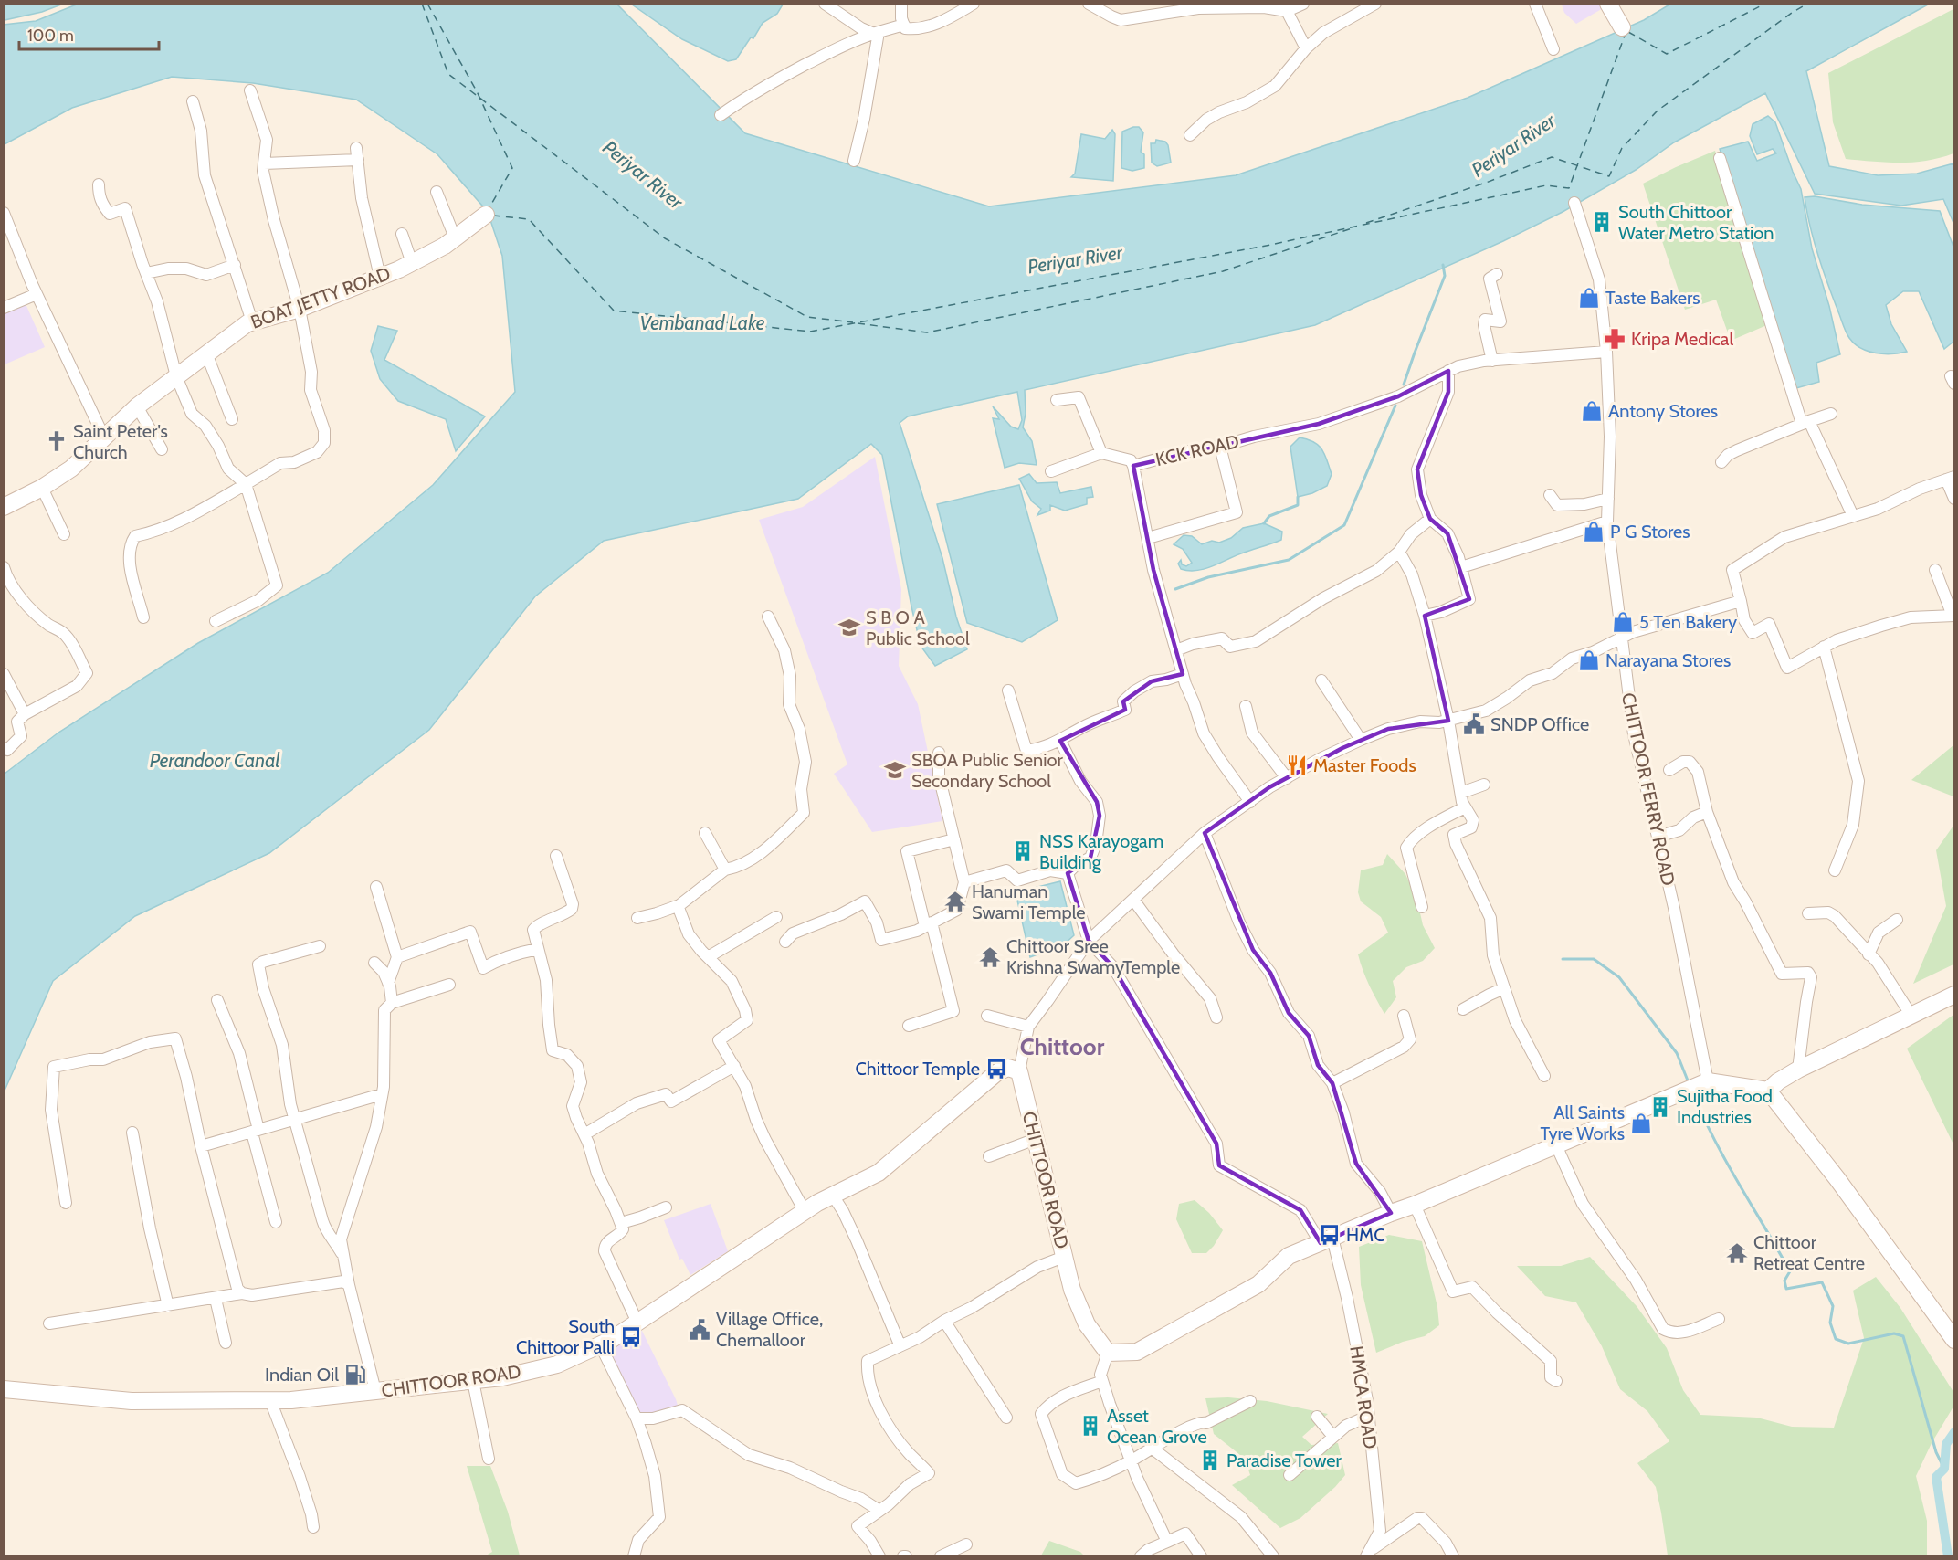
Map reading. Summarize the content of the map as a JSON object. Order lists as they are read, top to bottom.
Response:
{
  "streets": {
    "main road": ["BOAT JETTY ROAD", "CHITTOOR ROAD"],
    "street": ["KCK ROAD", "CHITTOOR FERRY ROAD", "HMCA ROAD"]
  },
  "crossings": [
    ["KCK ROAD", "CHITTOOR FERRY ROAD"]
  ],
  "districts": ["Chittoor"],
  "water": ["Periyar River", "Vembanad Lake", "Perandoor Canal"],
  "places": {
    "building": [
      "South Chittoor Water Metro Station",
      "NSS Karayogam Building",
      "Sujitha Food Industries",
      "Asset Ocean Grove",
      "Paradise Tower"
    ],
    "shop": [
      "Taste Bakers",
      "Antony Stores",
      "P G Stores",
      "5 Ten Bakery",
      "Narayana Stores",
      "All Saints Tyre Works"
    ],
    "pharmacy": ["Kripa Medical"],
    "church": ["Saint Peter's Church"],
    "school or university": ["S B O A Public School", "SBOA Public Senior Secondary School"],
    "public building": ["SNDP Office", "Village Office, Chernalloor"],
    "restaurant": ["Master Foods"],
    "temple": ["Hanuman Swami Temple", "Chittoor Sree Krishna SwamyTemple", "Chittoor Retreat Centre"],
    "bus stop": ["Chittoor Temple", "HMC", "South Chittoor Palli"],
    "fuel station": ["Indian Oil"]
  },
  "scale_bar": "100 m"
}
